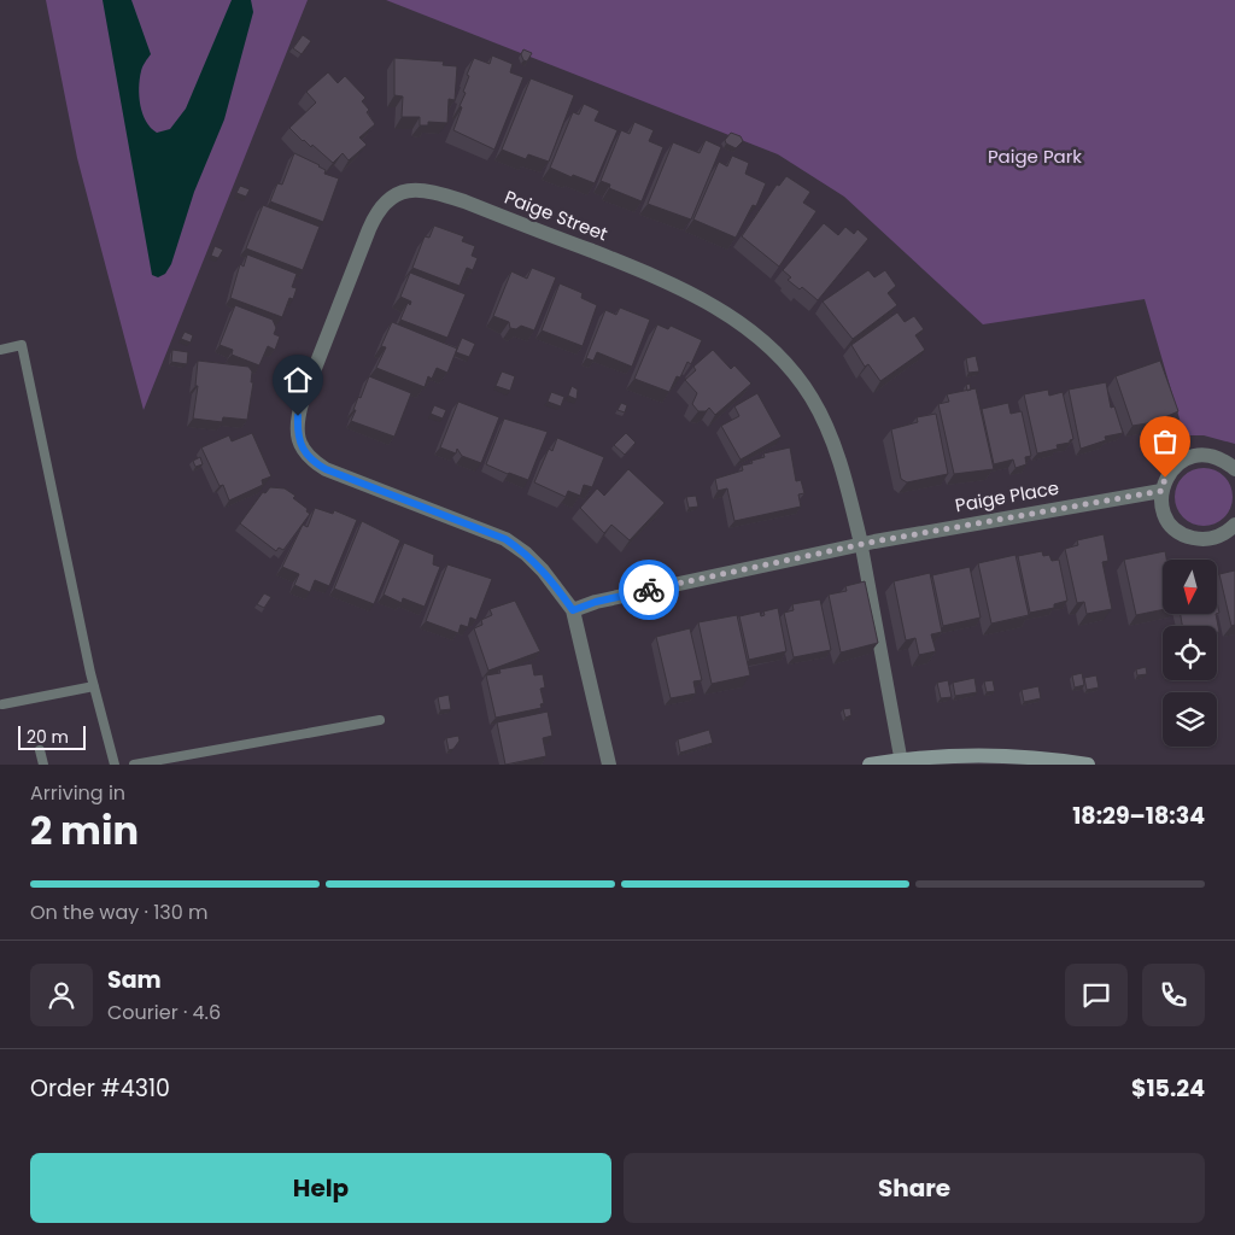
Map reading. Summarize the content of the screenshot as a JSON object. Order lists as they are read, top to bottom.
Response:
{
  "streets": {
    "street": ["Paige Street", "Paige Place"]
  },
  "crossings": [
    ["Paige Street", "Paige Place"]
  ],
  "parks": ["Paige Park"],
  "scale_bar": "20 m",
  "north": "bottom",
  "page": {
    "scale": "20 m",
    "heading": ["2 min", "Arriving in", "18:29–18:34"],
    "panel": [
      "Sam",
      "Courier · 4.6",
      "Order #4310",
      "$15.24"
    ],
    "bar": "On the way · 130 m",
    "buttons": ["Help", "Share"]
  }
}
